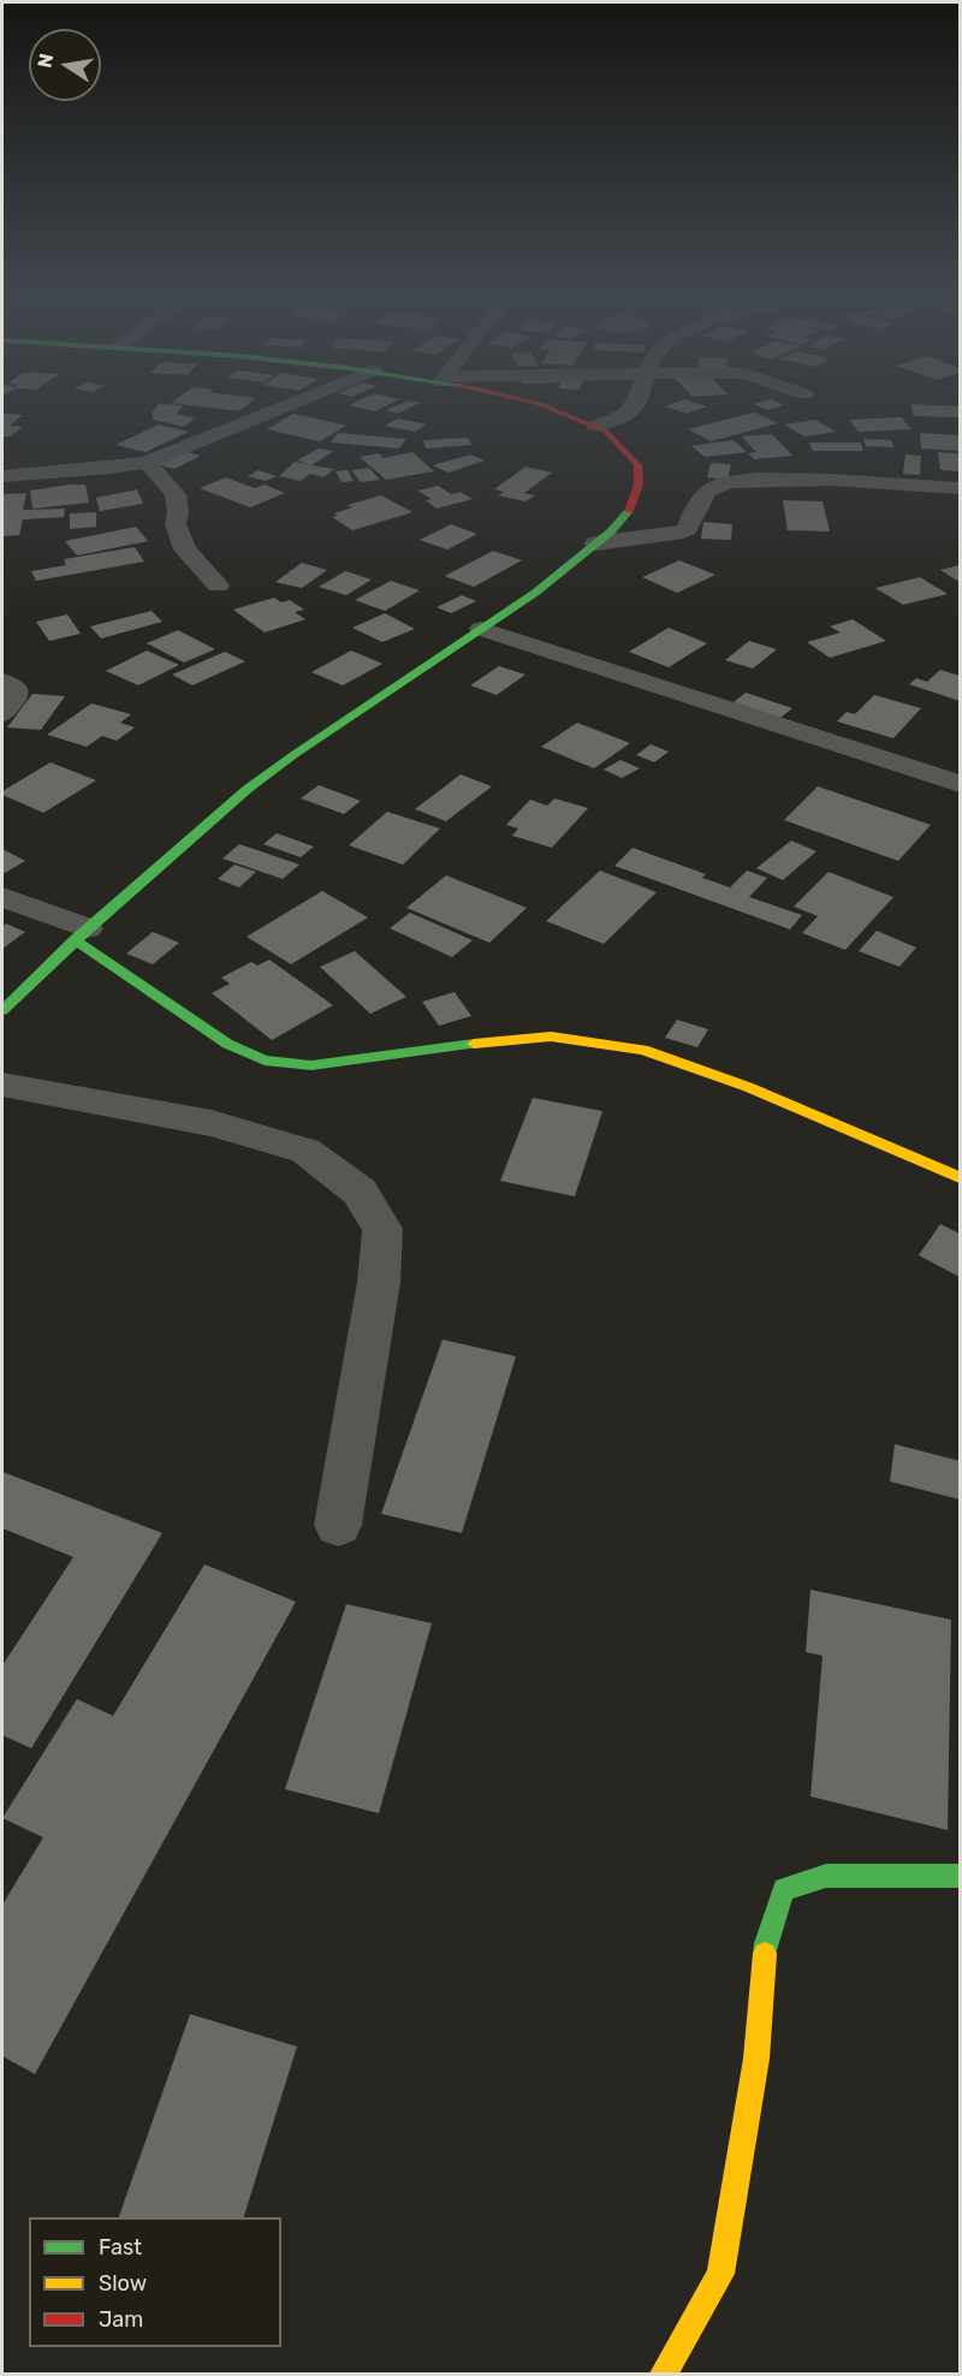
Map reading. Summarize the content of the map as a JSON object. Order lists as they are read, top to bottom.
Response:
{
  "legend": ["Fast", "Slow", "Jam"],
  "north": "left"
}
